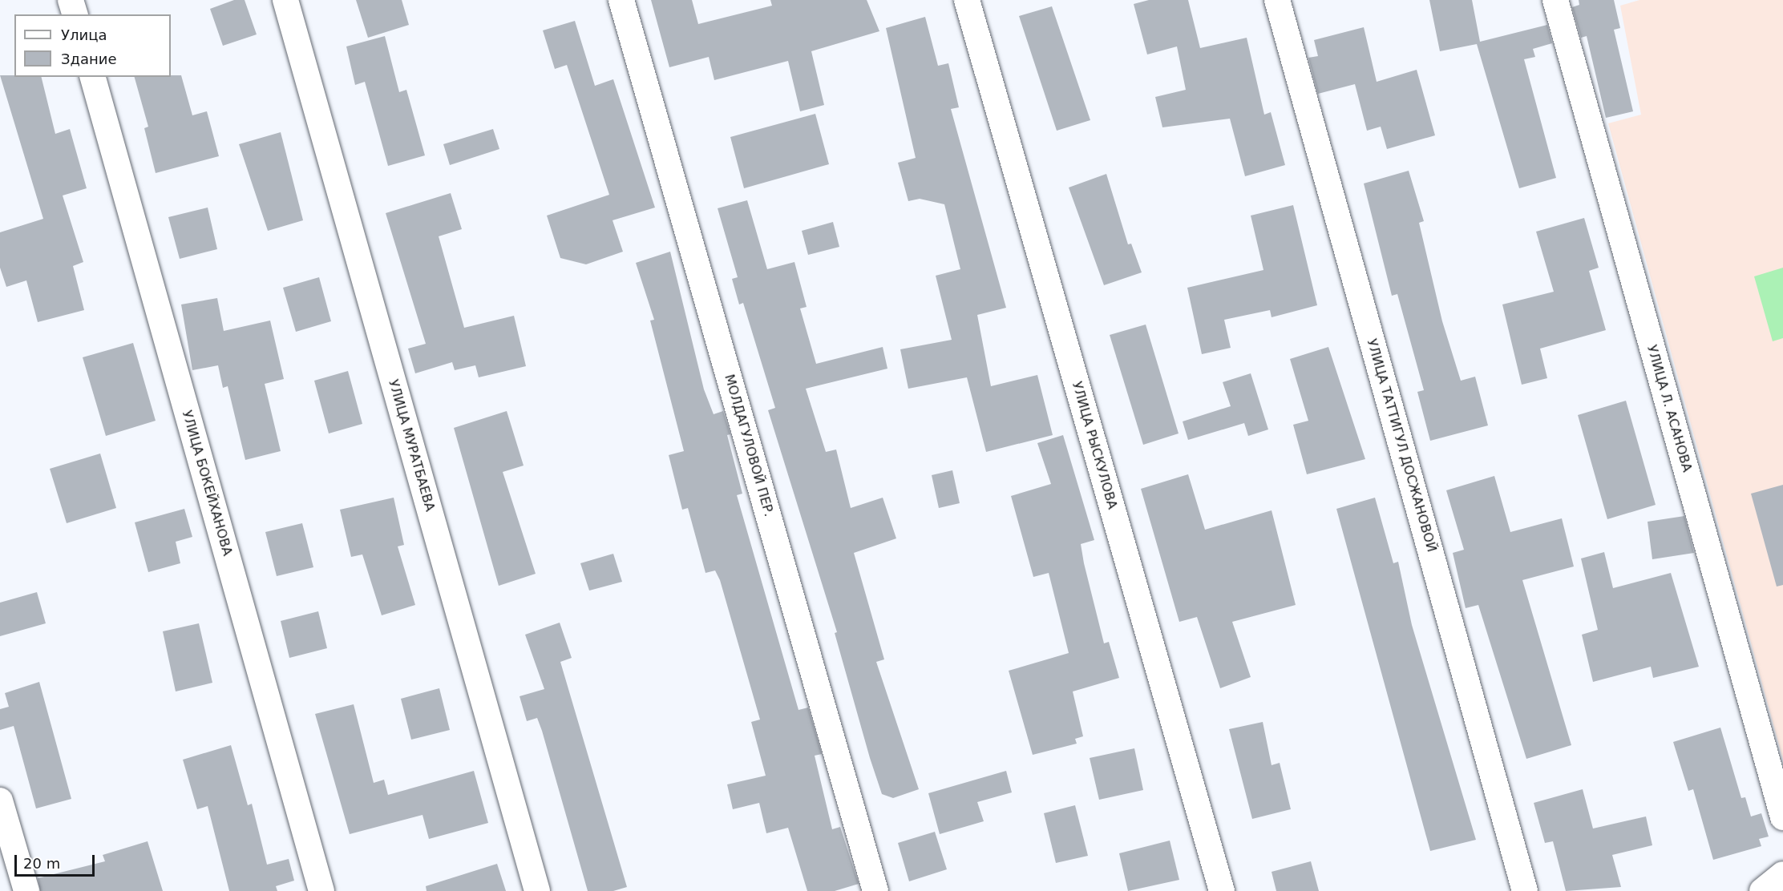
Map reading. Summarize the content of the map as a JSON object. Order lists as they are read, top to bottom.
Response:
{
  "streets": {
    "street": [
      "УЛИЦА Л. АСАНОВА",
      "УЛИЦА МУРАТБАЕВА",
      "МОЛДАГУЛОВОЙ ПЕР.",
      "УЛИЦА РЫСКУЛОВА",
      "УЛИЦА ТАТТИГУЛ ДОСЖАНОВОЙ",
      "УЛИЦА БОКЕЙХАНОВА"
    ]
  },
  "legend": ["Улица", "Здание"],
  "scale_bar": "20 m"
}
